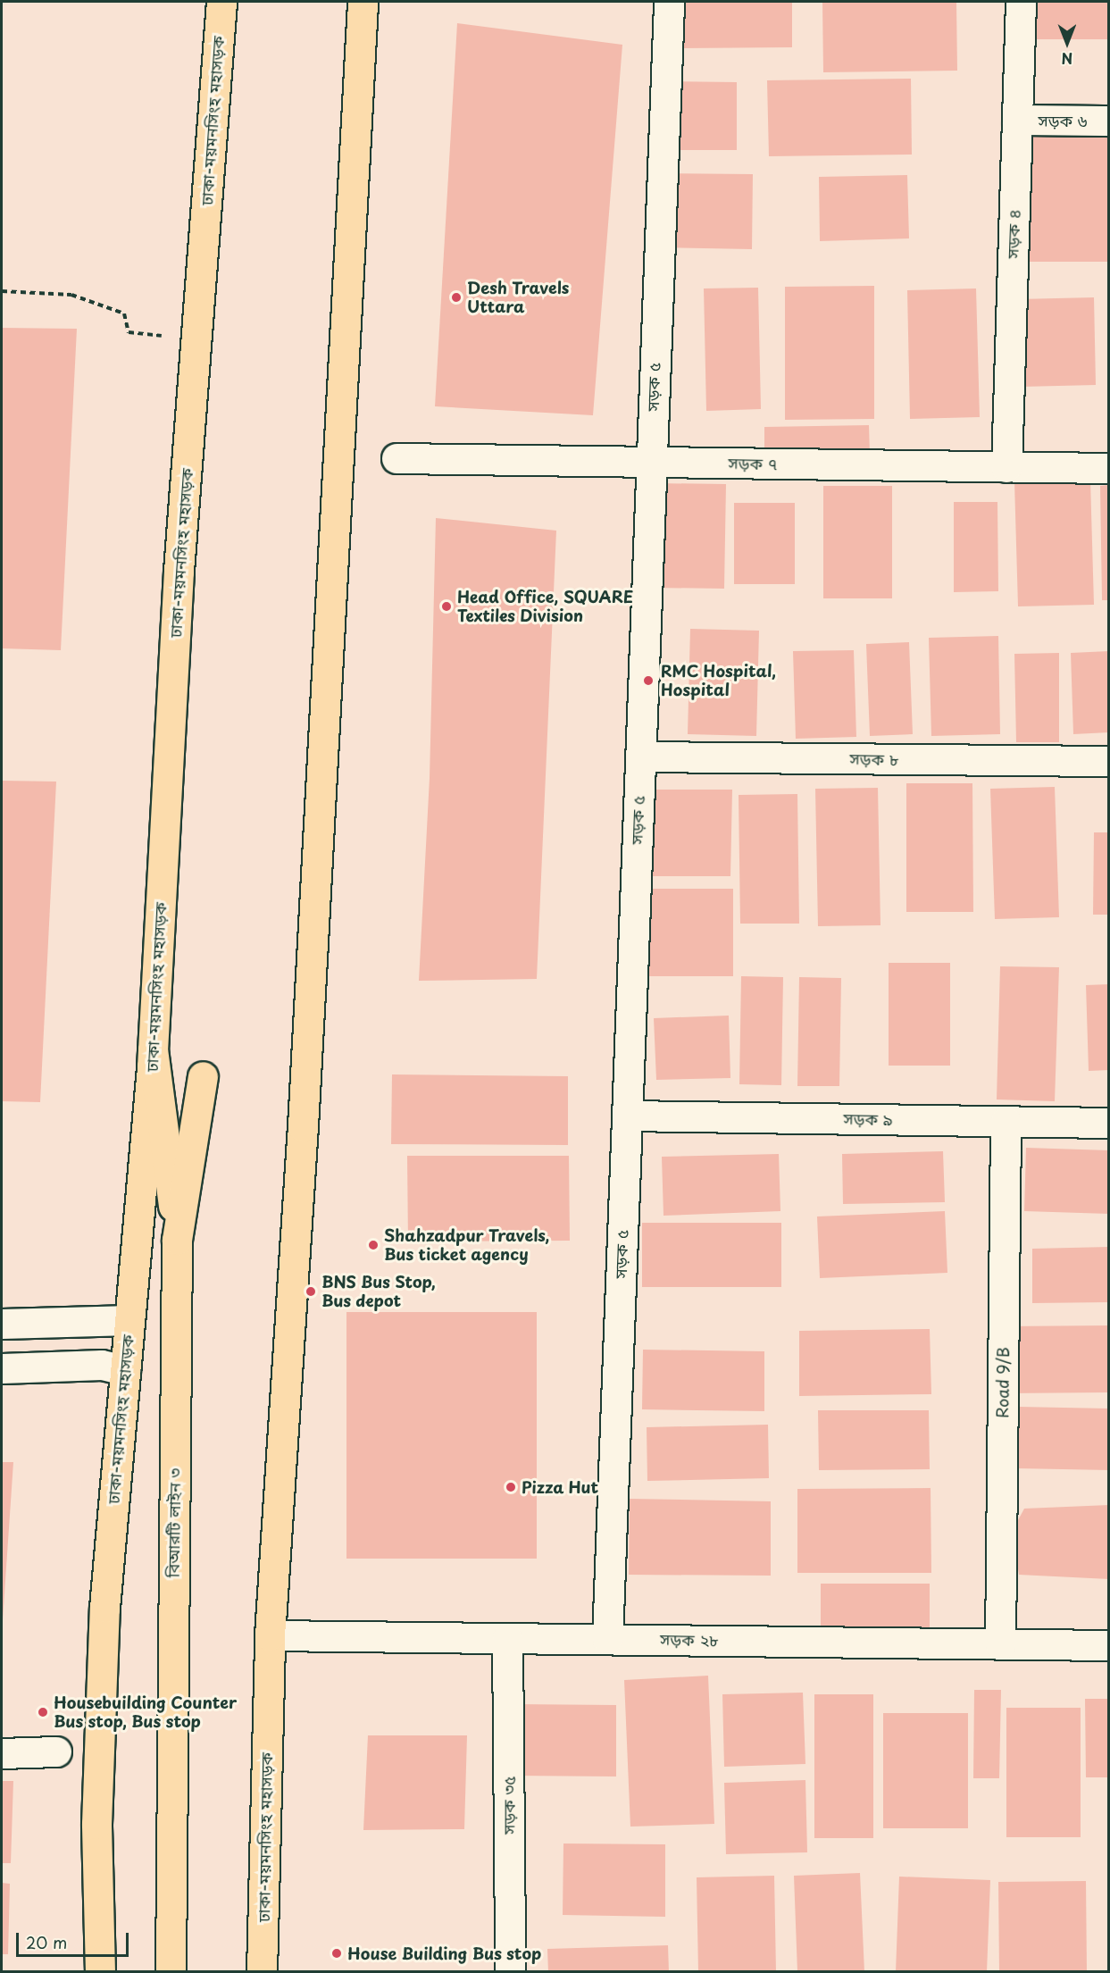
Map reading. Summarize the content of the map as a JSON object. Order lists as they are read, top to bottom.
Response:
{
  "streets": {
    "highway": ["ঢাকা-ময়মনসিংহ মহাসড়ক", "বিআরটি লাইন ৩"],
    "street": [
      "সড়ক ৬",
      "সড়ক ৪",
      "সড়ক ৫",
      "সড়ক ৭",
      "সড়ক ৮",
      "সড়ক ৯",
      "Road 9/B",
      "সড়ক ২৮",
      "সড়ক ৩৫"
    ]
  },
  "crossings": [
    ["ঢাকা-ময়মনসিংহ মহাসড়ক", "সড়ক ২৮"],
    ["সড়ক ৬", "সড়ক ৪"],
    ["সড়ক ৪", "সড়ক ৭"],
    ["সড়ক ৫", "সড়ক ৭"],
    ["সড়ক ৫", "সড়ক ৮"],
    ["সড়ক ৫", "সড়ক ৯"],
    ["সড়ক ৫", "সড়ক ২৮"],
    ["সড়ক ৯", "Road 9/B"],
    ["Road 9/B", "সড়ক ২৮"],
    ["সড়ক ২৮", "সড়ক ৩৫"]
  ],
  "places": [
    "Desh Travels Uttara",
    "Head Office, SQUARE Textiles Division",
    "RMC Hospital, Hospital",
    "Shahzadpur Travels, Bus ticket agency",
    "BNS Bus Stop, Bus depot",
    "Pizza Hut",
    "Housebuilding Counter Bus stop, Bus stop",
    "House Building Bus stop"
  ],
  "scale_bar": "20 m",
  "north": "bottom"
}
